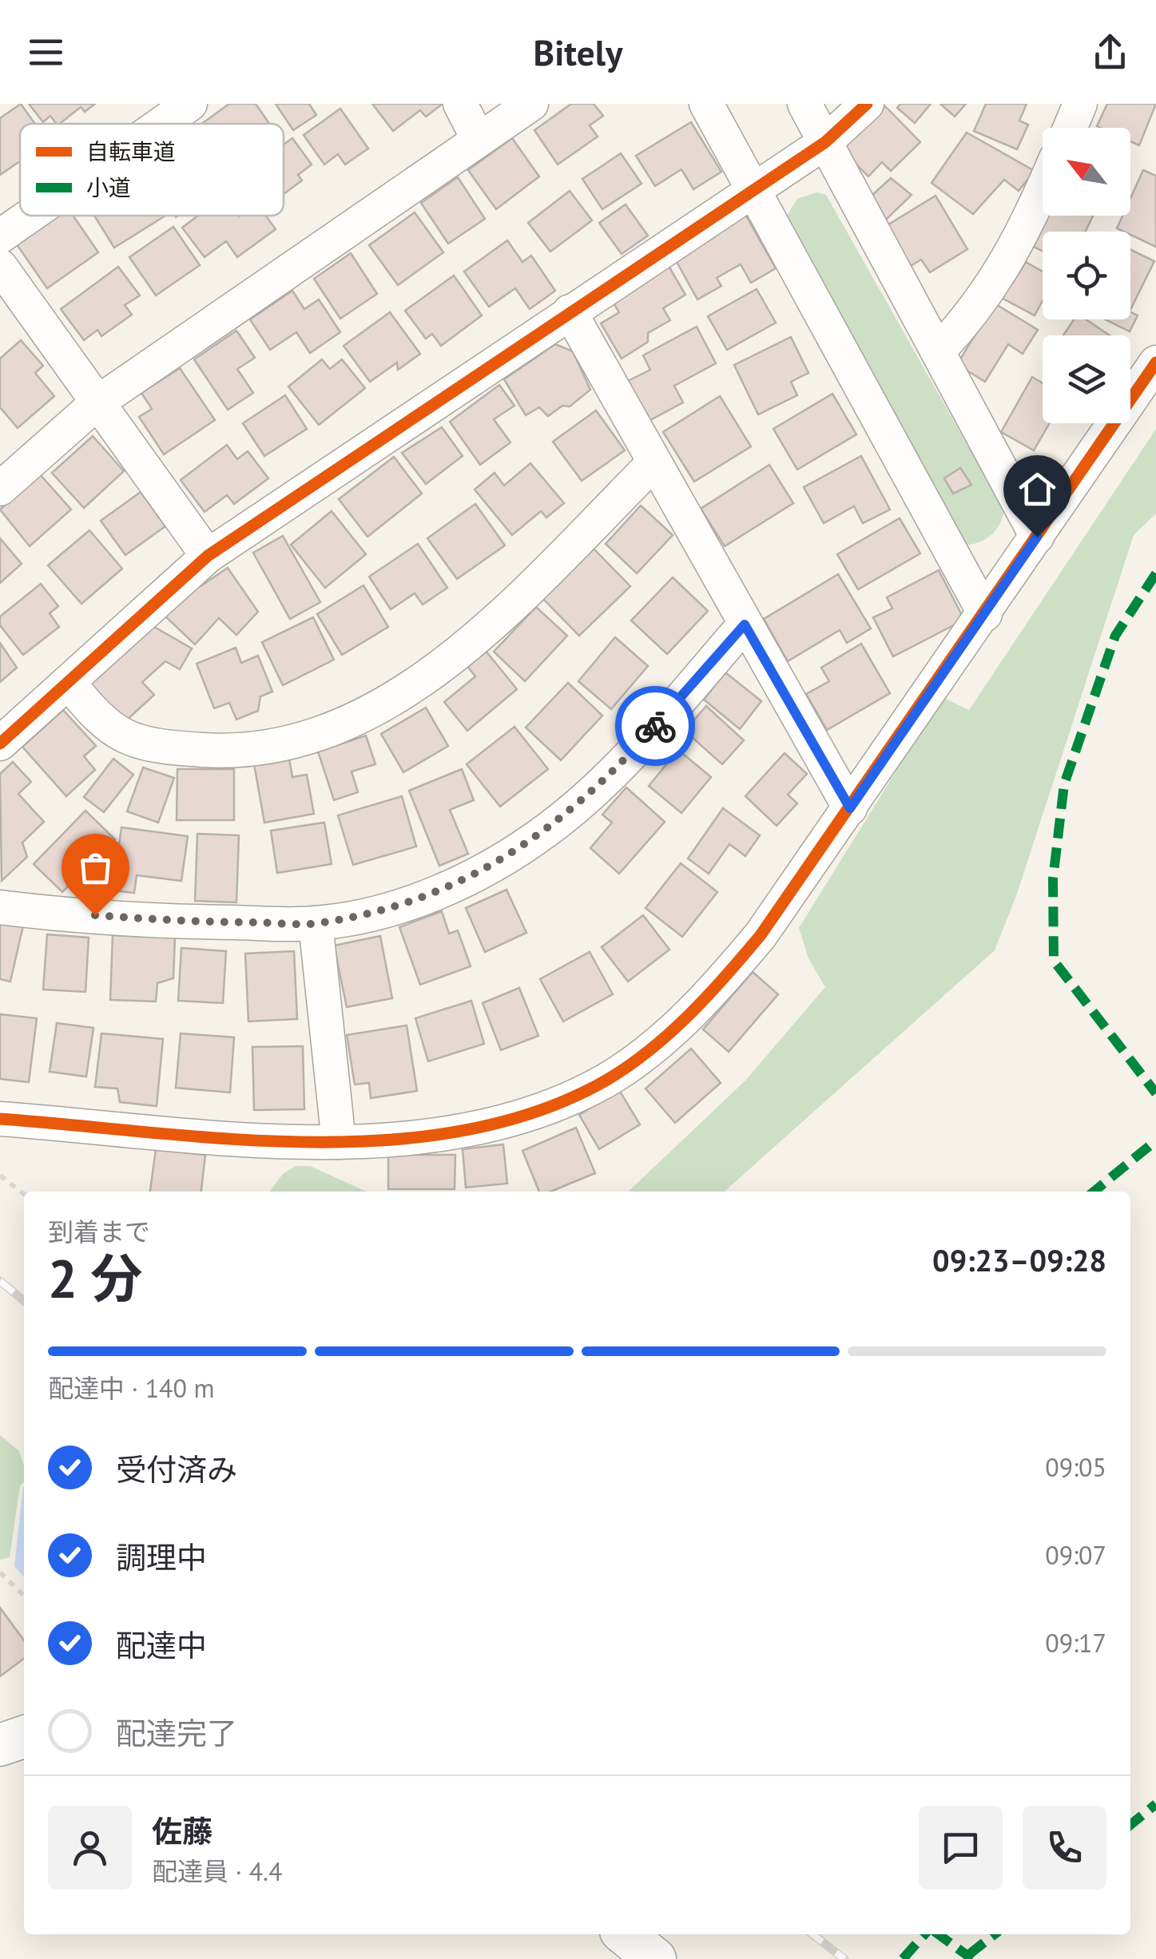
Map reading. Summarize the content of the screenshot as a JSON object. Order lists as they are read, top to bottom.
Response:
{
  "legend": ["自転車道", "小道"],
  "north": "top left",
  "page": {
    "header": "Bitely",
    "heading": ["2 分", "到着まで", "09:23–09:28"],
    "panel": ["佐藤", "配達員 · 4.4"],
    "bar": "配達中 · 140 m",
    "list": [
      ["受付済み", "09:05"],
      ["調理中", "09:07"],
      ["配達中", "09:17"],
      "配達完了"
    ]
  }
}
